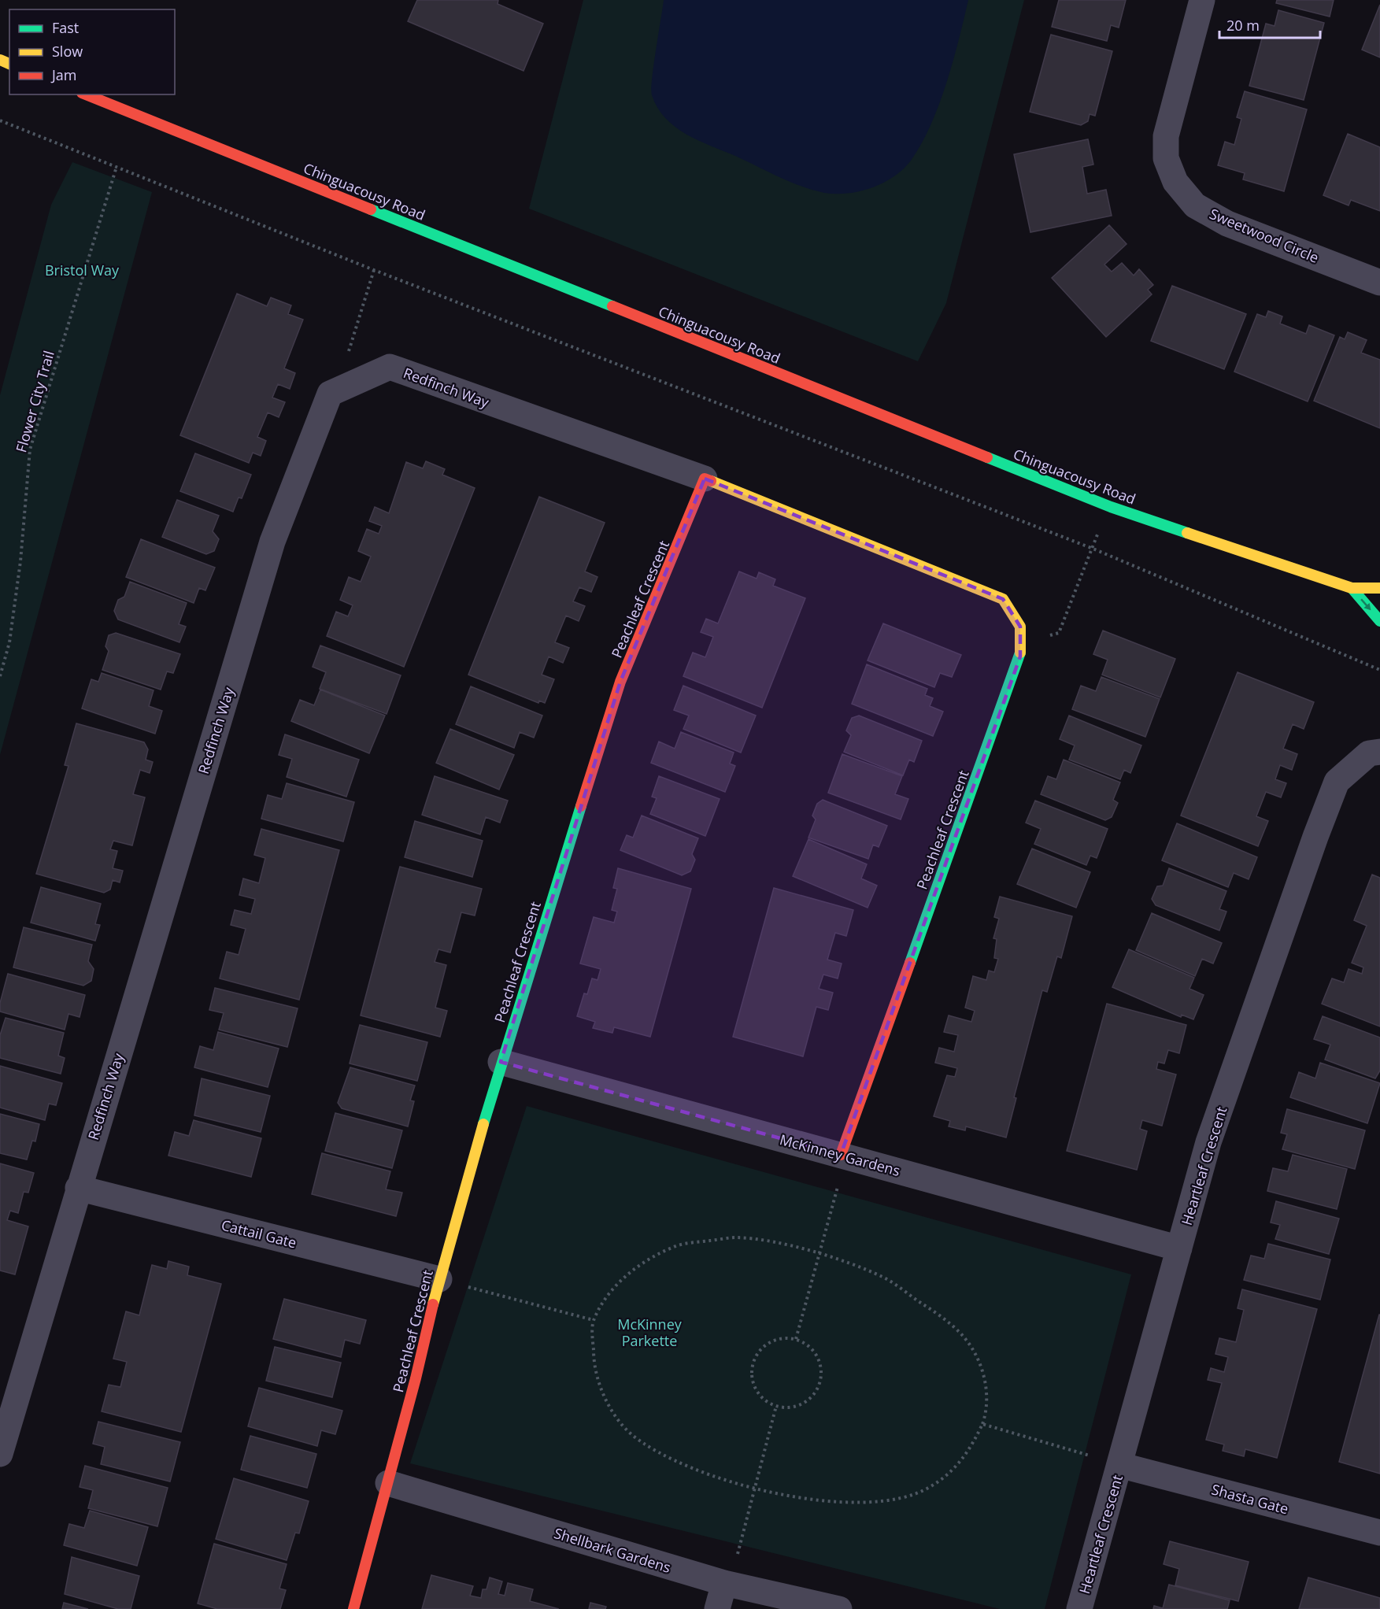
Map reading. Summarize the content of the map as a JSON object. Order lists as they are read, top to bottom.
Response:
{
  "streets": {
    "street": [
      "Chinguacousy Road",
      "Sweetwood Circle",
      "Redfinch Way",
      "Peachleaf Crescent",
      "McKinney Gardens",
      "Heartleaf Crescent",
      "Cattail Gate",
      "Shasta Gate",
      "Shellbark Gardens"
    ],
    "path": ["Flower City Trail"]
  },
  "crossings": [
    ["Redfinch Way", "Peachleaf Crescent"],
    ["Redfinch Way", "Cattail Gate"],
    ["Peachleaf Crescent", "McKinney Gardens"],
    ["Peachleaf Crescent", "Cattail Gate"],
    ["Peachleaf Crescent", "Shellbark Gardens"],
    ["McKinney Gardens", "Heartleaf Crescent"],
    ["Heartleaf Crescent", "Shasta Gate"]
  ],
  "parks": ["Bristol Way", "McKinney Parkette"],
  "legend": ["Fast", "Slow", "Jam"],
  "scale_bar": "20 m"
}
